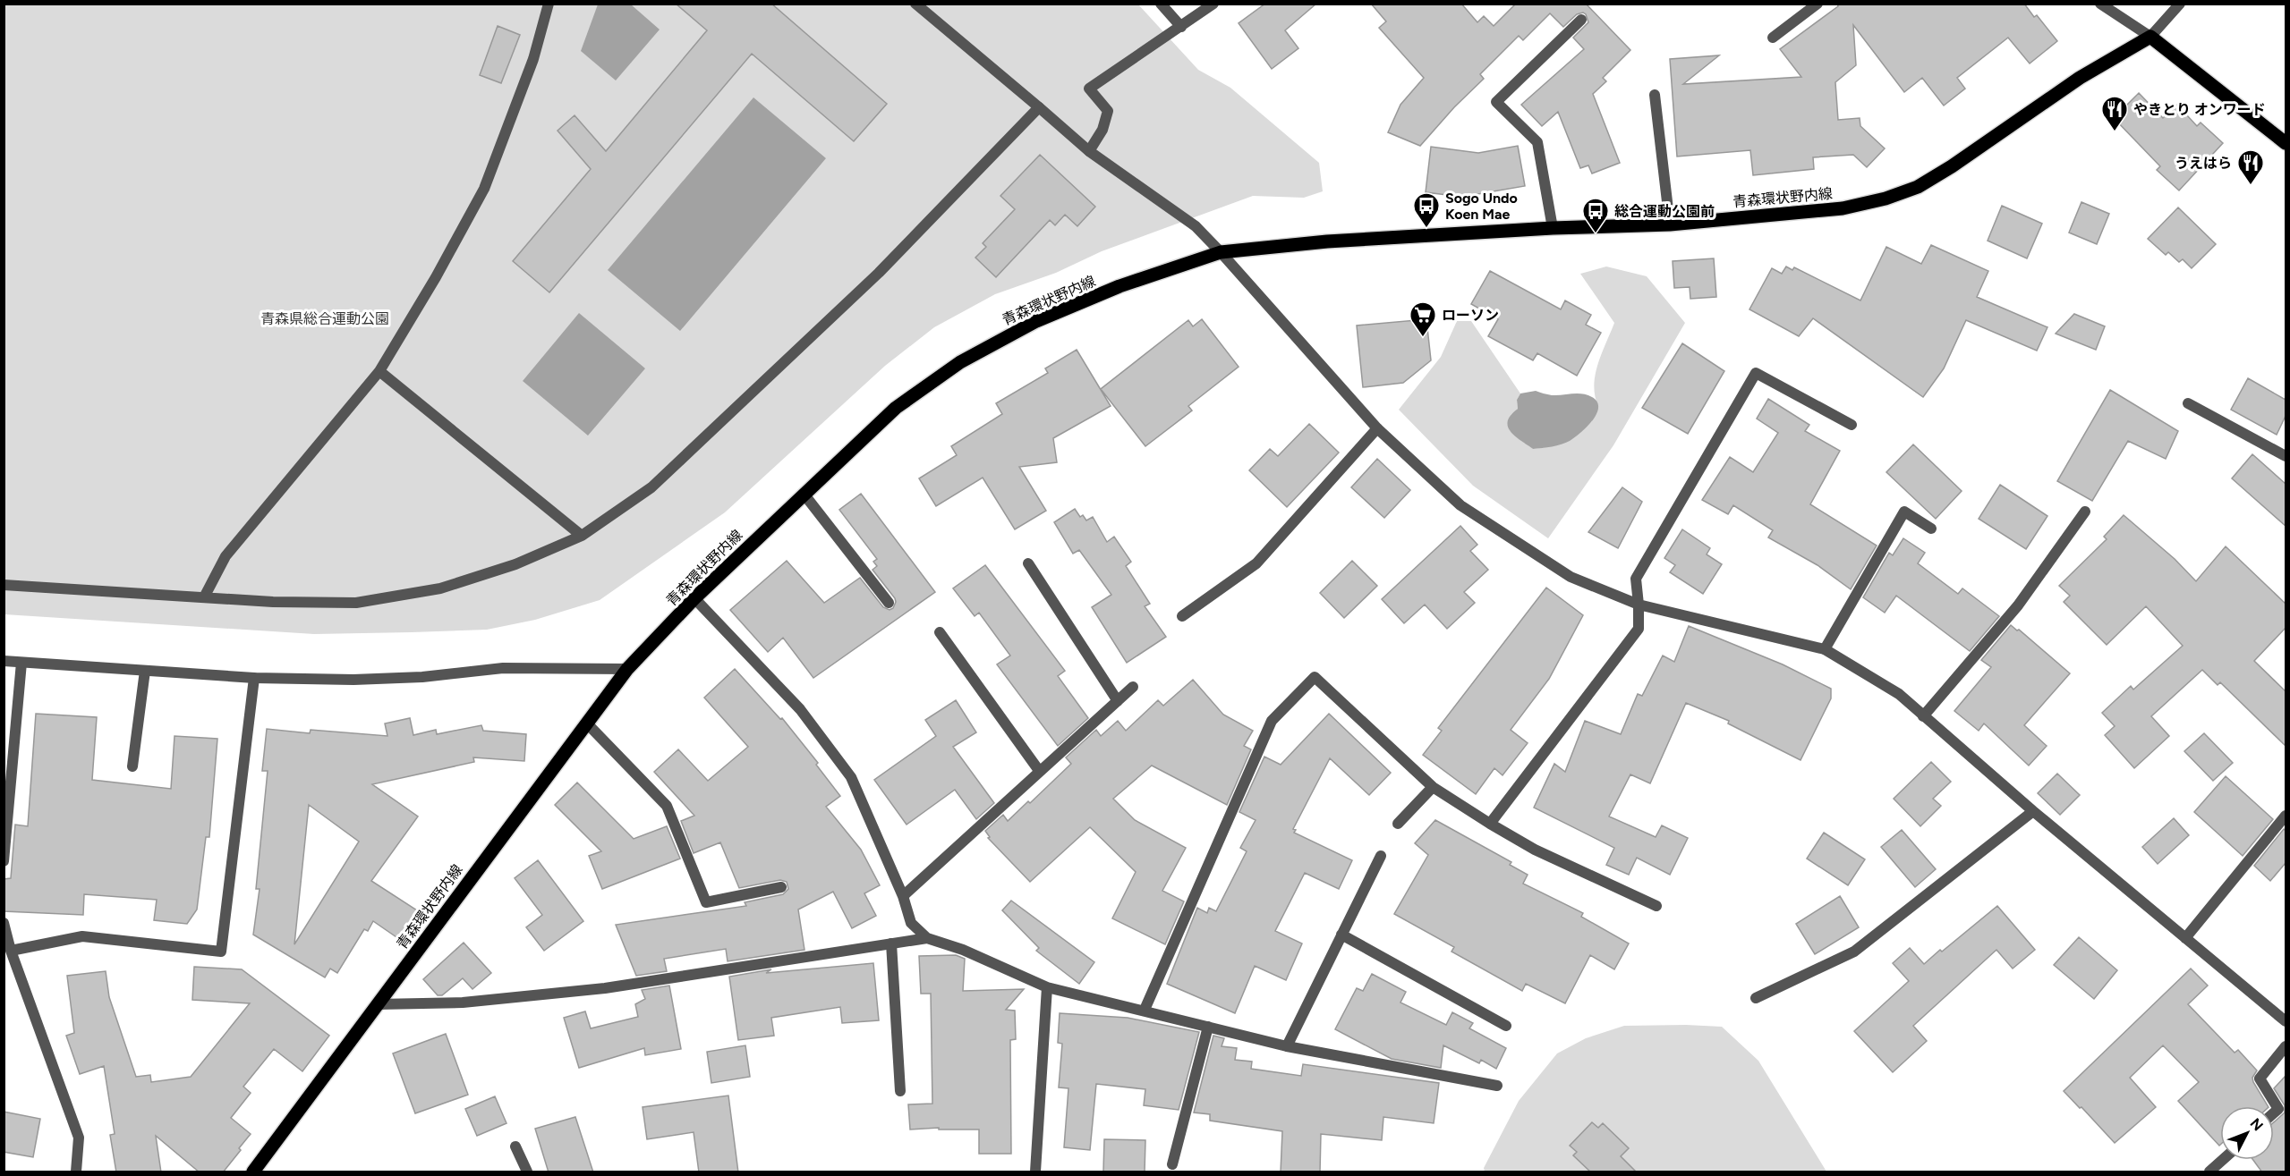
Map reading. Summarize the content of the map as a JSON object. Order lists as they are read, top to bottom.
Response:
{
  "streets": {
    "main road": ["青森環状野内線"]
  },
  "parks": ["青森県総合運動公園"],
  "places": {
    "restaurant": ["やきとり オンワード", "うえはら"],
    "bus stop": ["Sogo Undo Koen Mae", "総合運動公園前"],
    "supermarket": ["ローソン"]
  },
  "north": "top right"
}
